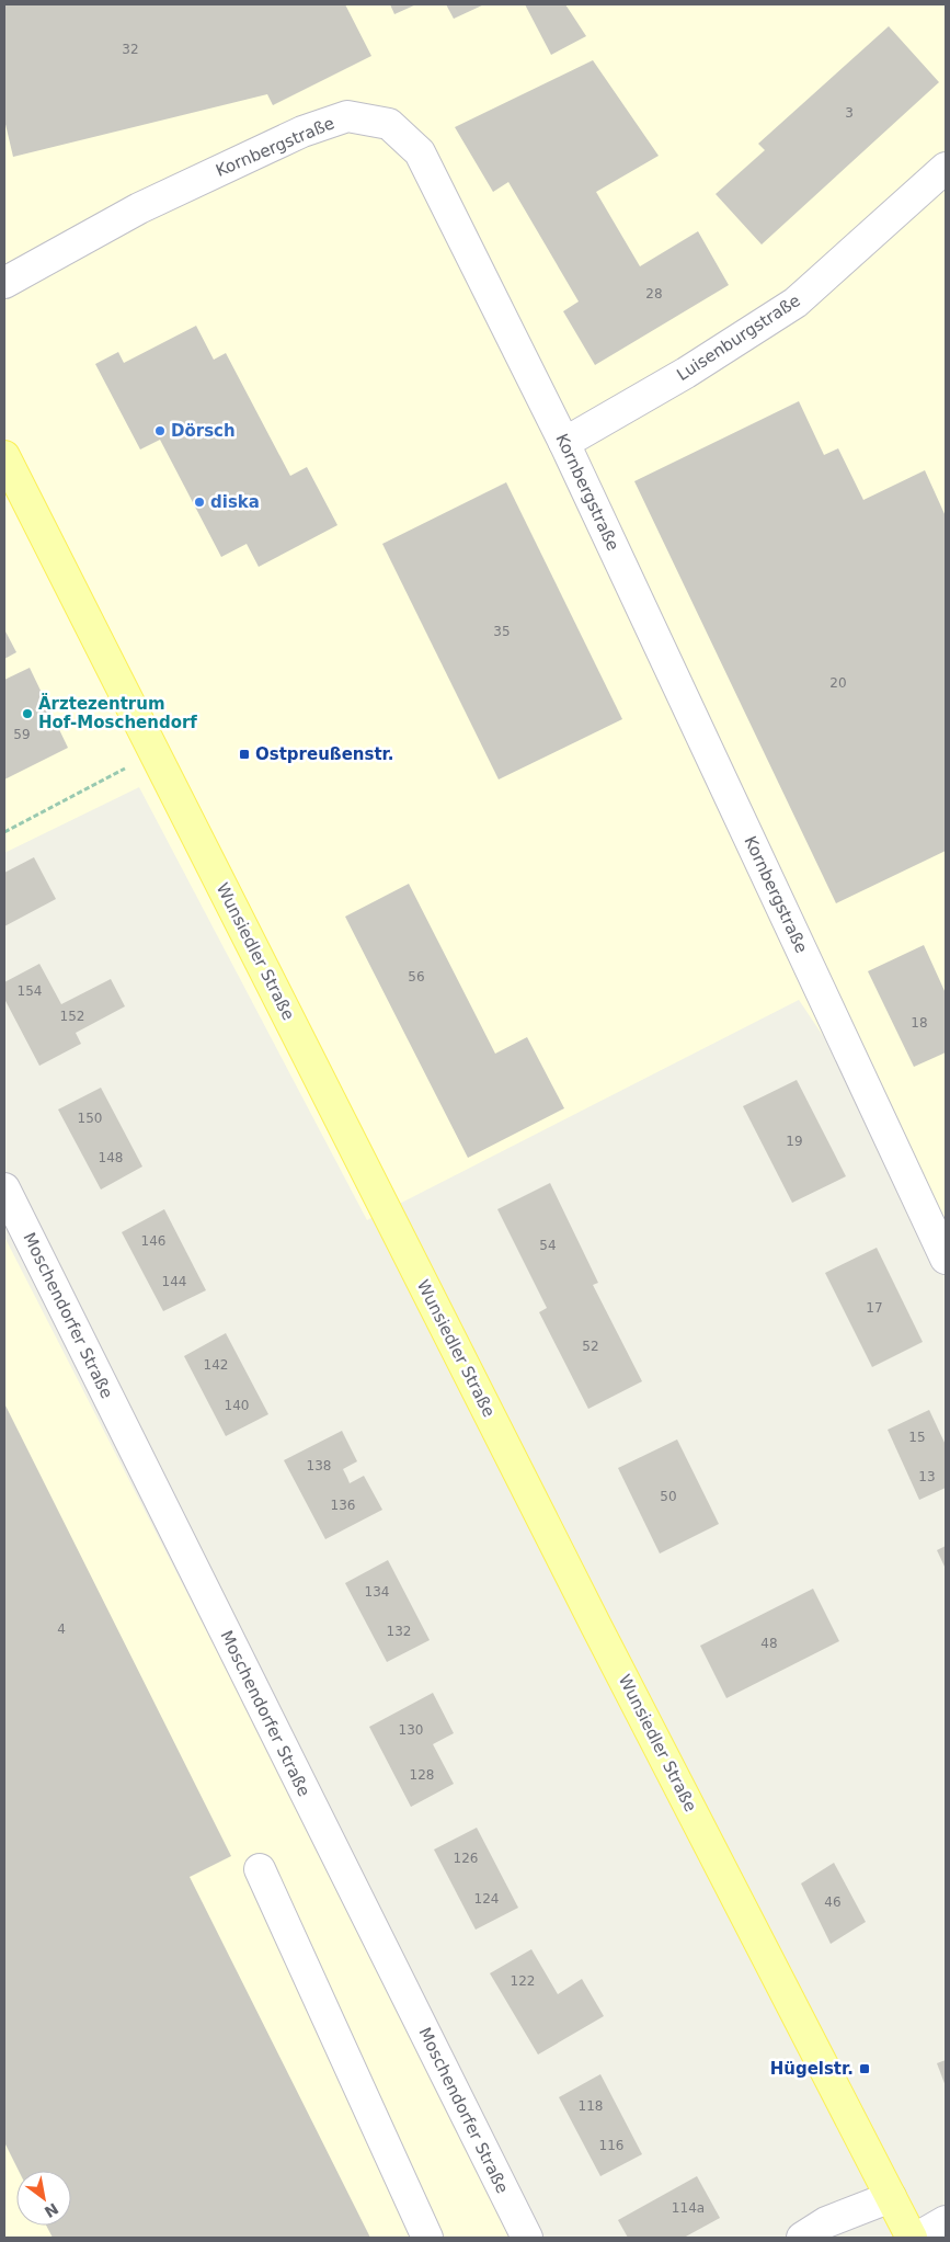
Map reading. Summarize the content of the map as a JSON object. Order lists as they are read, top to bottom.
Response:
{
  "streets": {
    "main road": ["Wunsiedler Straße"],
    "street": ["Kornbergstraße", "Luisenburgstraße", "Moschendorfer Straße"]
  },
  "crossings": [
    ["Kornbergstraße", "Luisenburgstraße"]
  ],
  "places": {
    "other": ["Dörsch", "diska", "Ärztezentrum Hof-Moschendorf"],
    "transit": ["Ostpreußenstr.", "Hügelstr."]
  },
  "house_numbers": [
    "32",
    "3",
    "28",
    "35",
    "20",
    "59",
    "56",
    "154",
    "152",
    "18",
    "150",
    "19",
    "148",
    "146",
    "54",
    "144",
    "17",
    "52",
    "142",
    "140",
    "15",
    "138",
    "13",
    "50",
    "136",
    "134",
    "4",
    "132",
    "48",
    "130",
    "128",
    "126",
    "124",
    "46",
    "122",
    "118",
    "116",
    "114a"
  ],
  "north": "bottom right"
}
